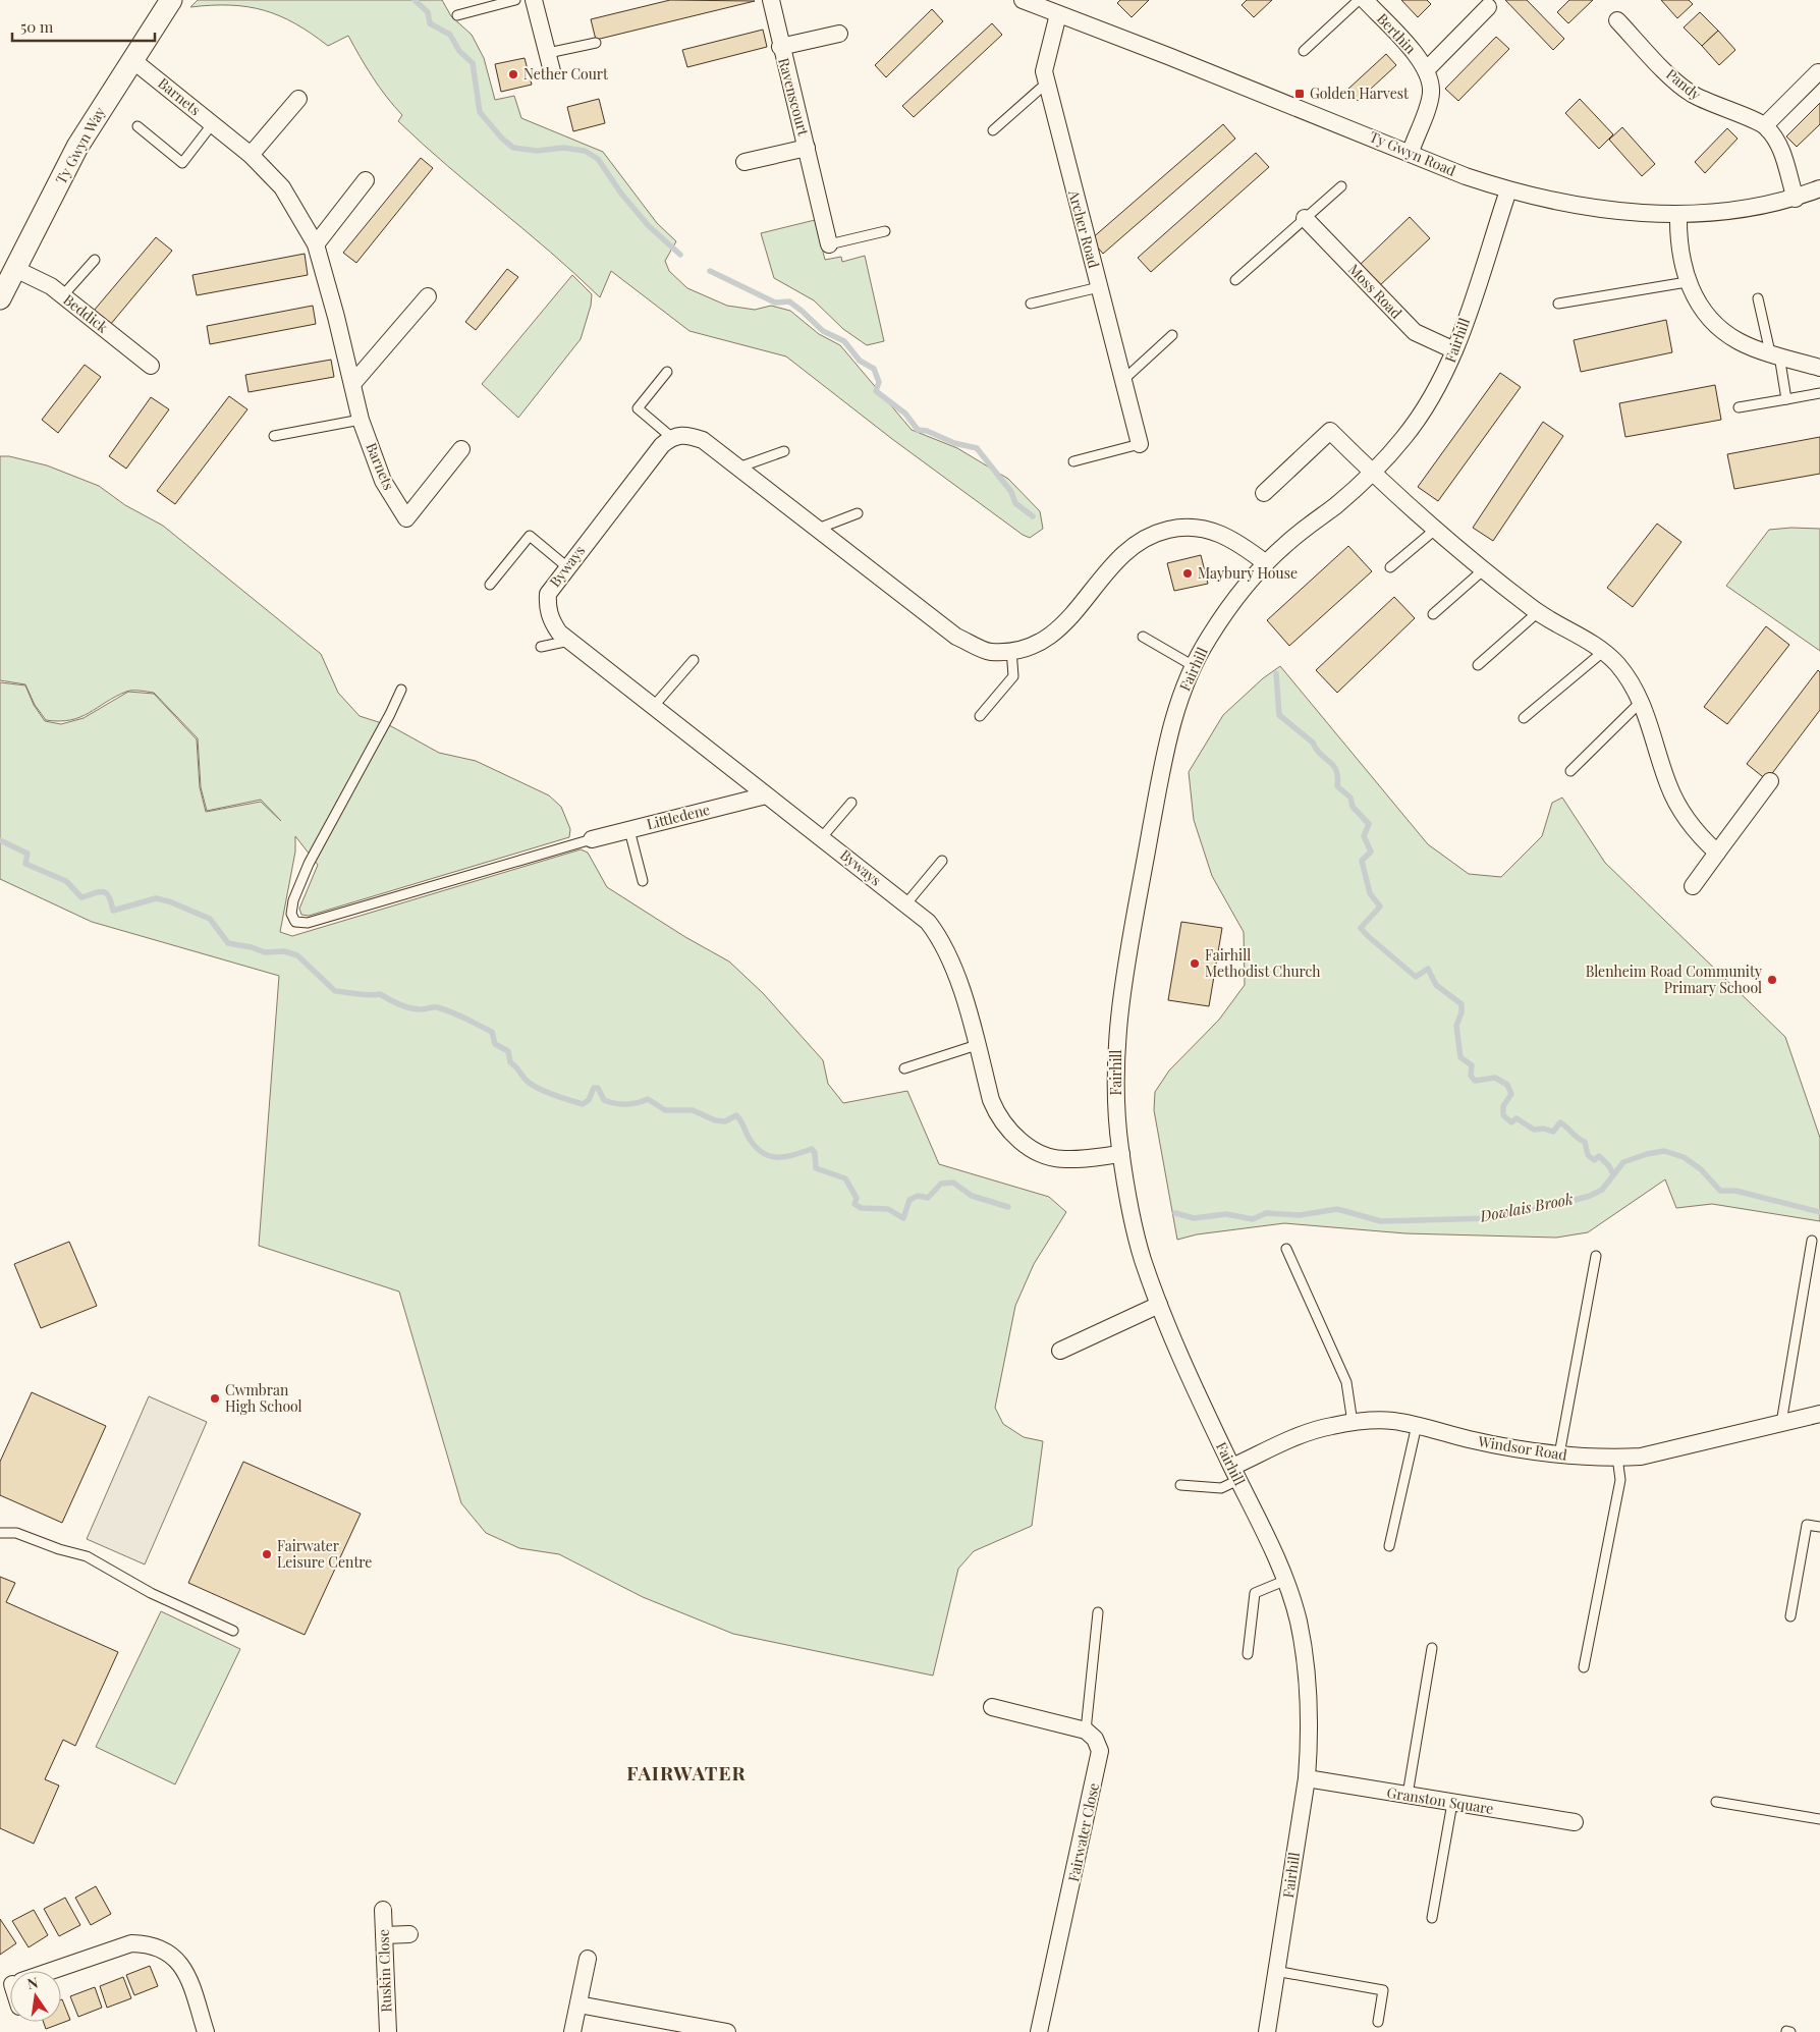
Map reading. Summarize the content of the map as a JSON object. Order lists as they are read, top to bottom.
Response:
{
  "streets": {
    "street": [
      "Berthin",
      "Pandy",
      "Barnets",
      "Ravenscourt",
      "Ty Gwyn Way",
      "Ty Gwyn Road",
      "Archer Road",
      "Moss Road",
      "Beddick",
      "Fairhill",
      "Byways",
      "Littledene",
      "Windsor Road",
      "Granston Square",
      "Fairwater Close",
      "Ruskin Close"
    ]
  },
  "crossings": [
    ["Berthin", "Ty Gwyn Road"],
    ["Barnets", "Ty Gwyn Way"],
    ["Ty Gwyn Way", "Beddick"],
    ["Ty Gwyn Road", "Archer Road"],
    ["Ty Gwyn Road", "Fairhill"],
    ["Moss Road", "Fairhill"],
    ["Fairhill", "Byways"],
    ["Fairhill", "Windsor Road"],
    ["Fairhill", "Granston Square"],
    ["Byways", "Littledene"]
  ],
  "districts": ["FAIRWATER"],
  "water": ["Dowlais Brook"],
  "places": {
    "other": [
      "Nether Court",
      "Maybury House",
      "Fairhill Methodist Church",
      "Blenheim Road Community Primary School",
      "Cwmbran High School",
      "Fairwater Leisure Centre"
    ],
    "transit": ["Golden Harvest"]
  },
  "scale_bar": "50 m",
  "north": "top"
}
